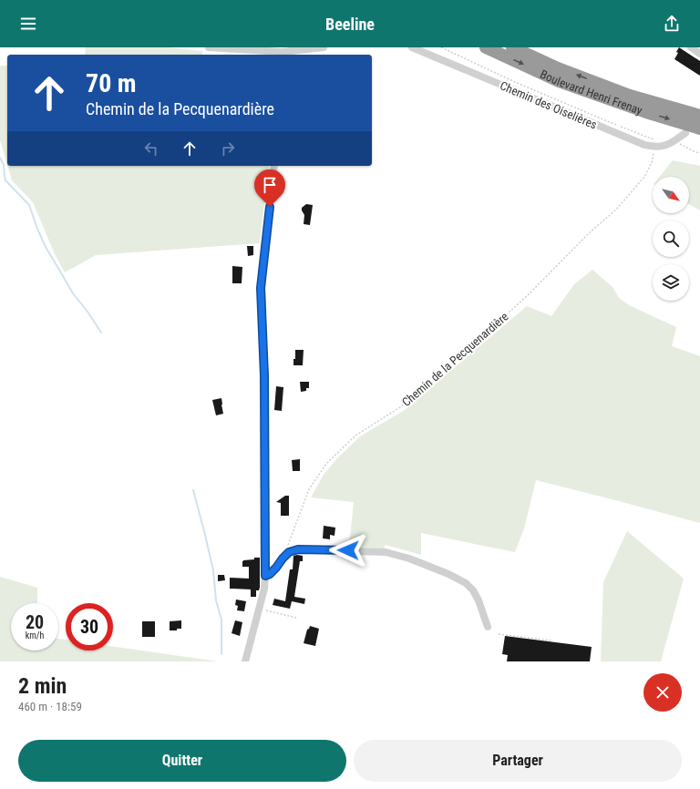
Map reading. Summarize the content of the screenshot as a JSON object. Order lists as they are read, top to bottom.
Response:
{
  "streets": {
    "highway": ["Boulevard Henri Frenay"],
    "street": ["Chemin des Oiselières"],
    "path": ["Chemin de la Pecquenardière"]
  },
  "crossings": [
    ["Chemin des Oiselières", "Chemin de la Pecquenardière"]
  ],
  "north": "bottom right",
  "page": {
    "header": "Beeline",
    "turn": ["70 m", "Chemin de la Pecquenardière"],
    "speed": "20 km/h",
    "limit": "30",
    "heading": ["2 min", "460 m · 18:59"],
    "buttons": ["Quitter", "Partager"]
  }
}
